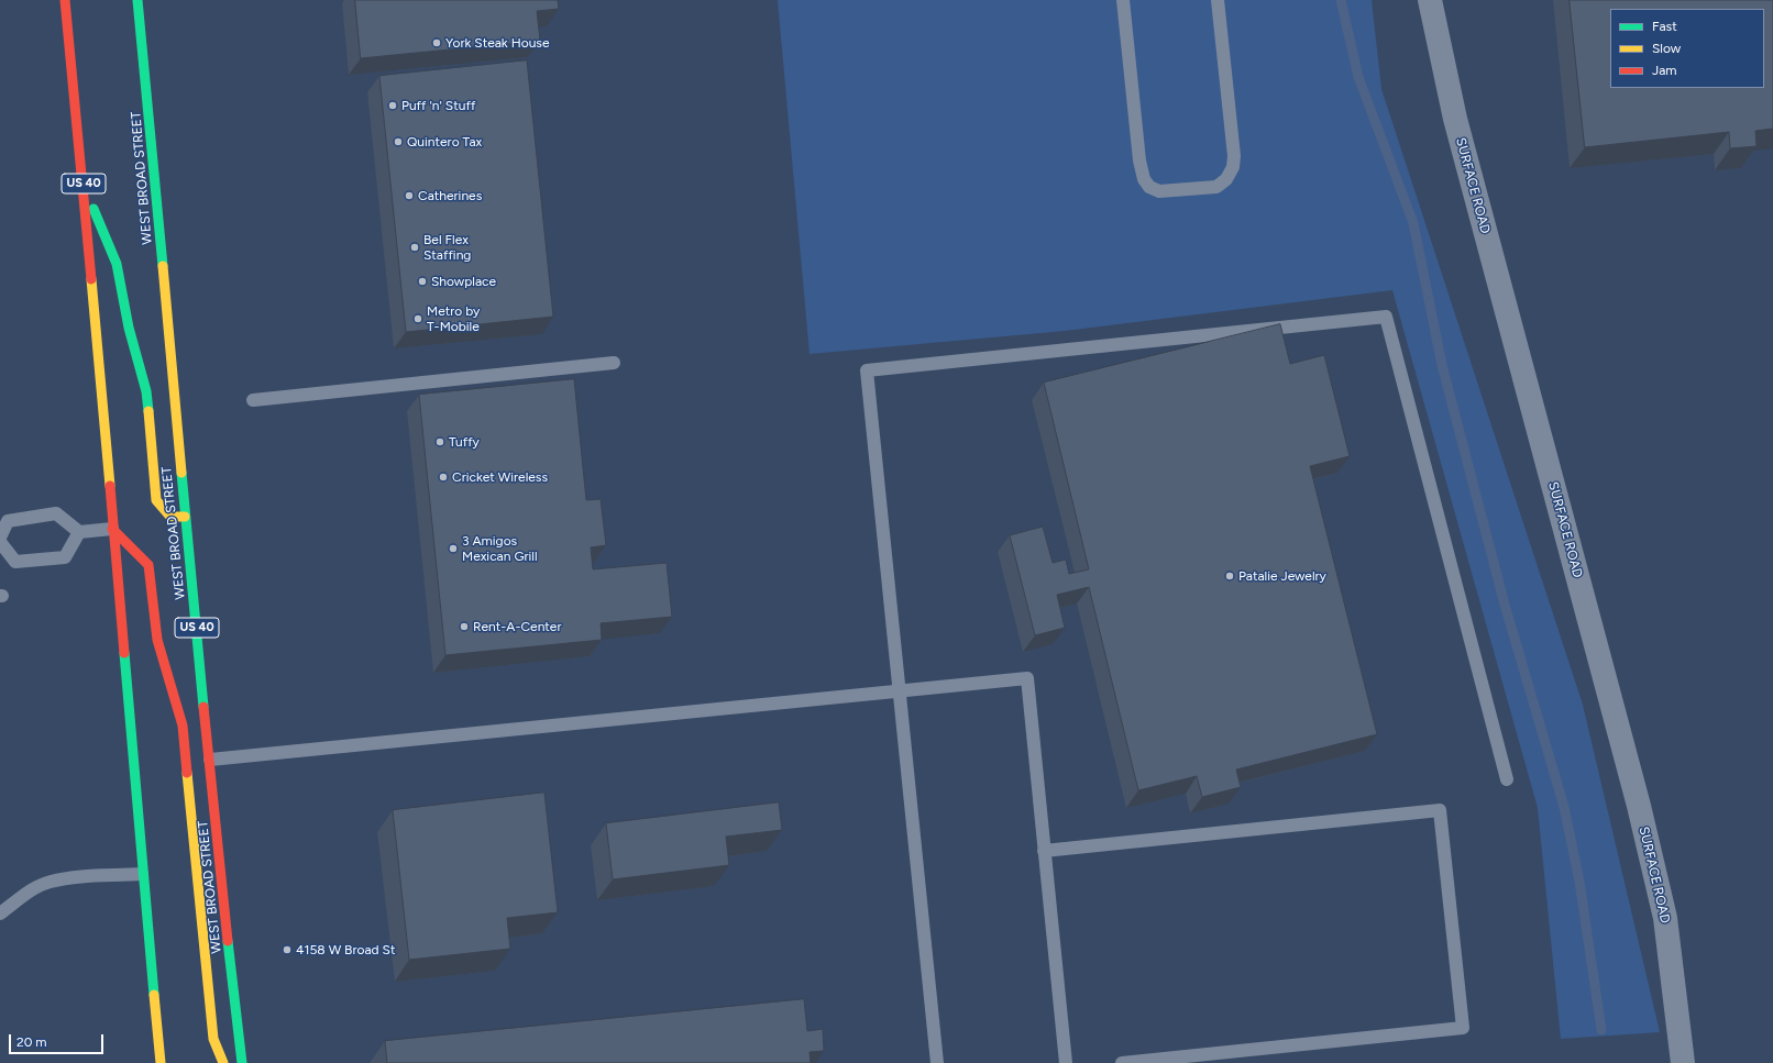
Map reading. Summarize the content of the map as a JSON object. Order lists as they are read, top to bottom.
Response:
{
  "streets": {
    "main road": ["WEST BROAD STREET", "US 40"],
    "street": ["SURFACE ROAD"]
  },
  "places": [
    "York Steak House",
    "Puff 'n' Stuff",
    "Quintero Tax",
    "Catherines",
    "Bel Flex Staffing",
    "Showplace",
    "Metro by T-Mobile",
    "Tuffy",
    "Cricket Wireless",
    "3 Amigos Mexican Grill",
    "Patalie Jewelry",
    "Rent-A-Center",
    "4158 W Broad St"
  ],
  "legend": ["Fast", "Slow", "Jam"],
  "scale_bar": "20 m"
}
